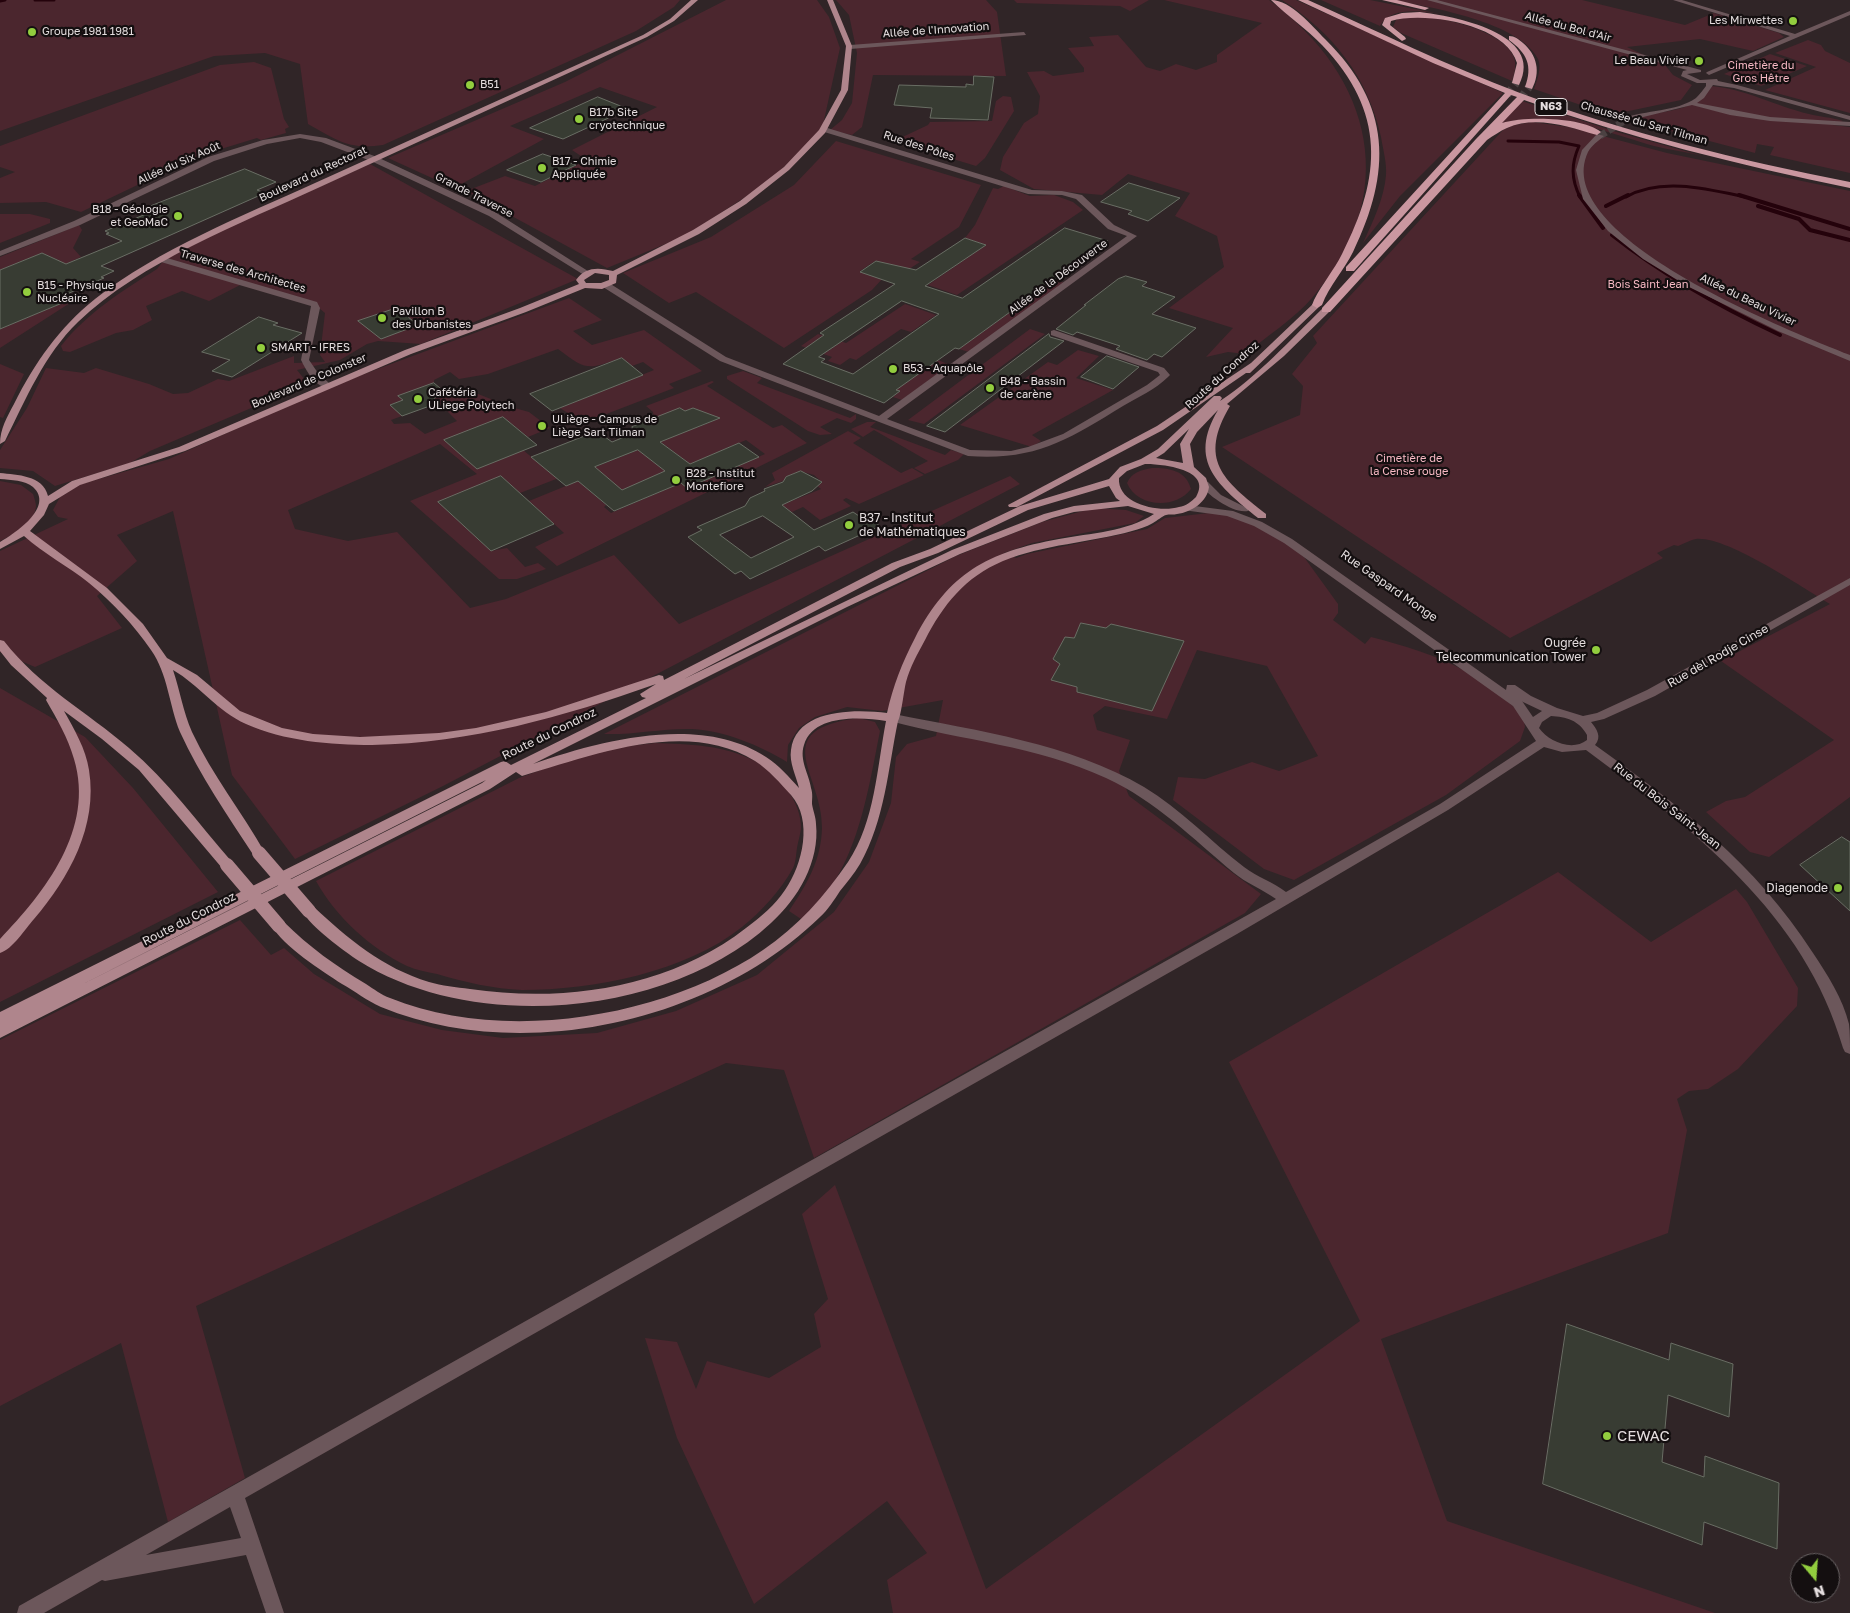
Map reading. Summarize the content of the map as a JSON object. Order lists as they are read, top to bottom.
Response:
{
  "streets": {
    "highway": ["N63", "Chaussée du Sart Tilman"],
    "main road": ["Boulevard du Rectorat", "Route du Condroz", "Boulevard de Colonster"],
    "street": [
      "Allée du Bol d'Air",
      "Allée de l'Innovation",
      "Rue des Pôles",
      "Allée du Six Août",
      "Grande Traverse",
      "Traverse des Architectes",
      "Allée de la Découverte",
      "Allée du Beau Vivier",
      "Rue Gaspard Monge",
      "Rue dèl Rodje Cinse",
      "Rue du Bois Saint-Jean"
    ]
  },
  "crossings": [
    ["Rue des Pôles", "Allée de la Découverte"],
    ["Allée du Six Août", "Boulevard du Rectorat"],
    ["Allée du Six Août", "Grande Traverse"],
    ["Boulevard du Rectorat", "Grande Traverse"],
    ["Boulevard du Rectorat", "Traverse des Architectes"],
    ["Traverse des Architectes", "Boulevard de Colonster"],
    ["Route du Condroz", "Rue Gaspard Monge"],
    ["Rue Gaspard Monge", "Rue dèl Rodje Cinse"]
  ],
  "parks": ["Cimetière du Gros Hêtre", "Bois Saint Jean", "Cimetière de la Cense rouge"],
  "places": [
    "Les Mirwettes",
    "Groupe 1981 1981",
    "Le Beau Vivier",
    "B51",
    "B17b Site cryotechnique",
    "B17 - Chimie Appliquée",
    "B18 - Géologie et GeoMaC",
    "B15 - Physique Nucléaire",
    "Pavillon B des Urbanistes",
    "SMART - IFRES",
    "B53 - Aquapôle",
    "B48 - Bassin de carène",
    "Cafétéria ULiege Polytech",
    "ULiège - Campus de Liège Sart Tilman",
    "B28 - Institut Montefiore",
    "B37 - Institut de Mathématiques",
    "Ougrée Telecommunication Tower",
    "Diagenode",
    "CEWAC"
  ],
  "north": "bottom"
}
